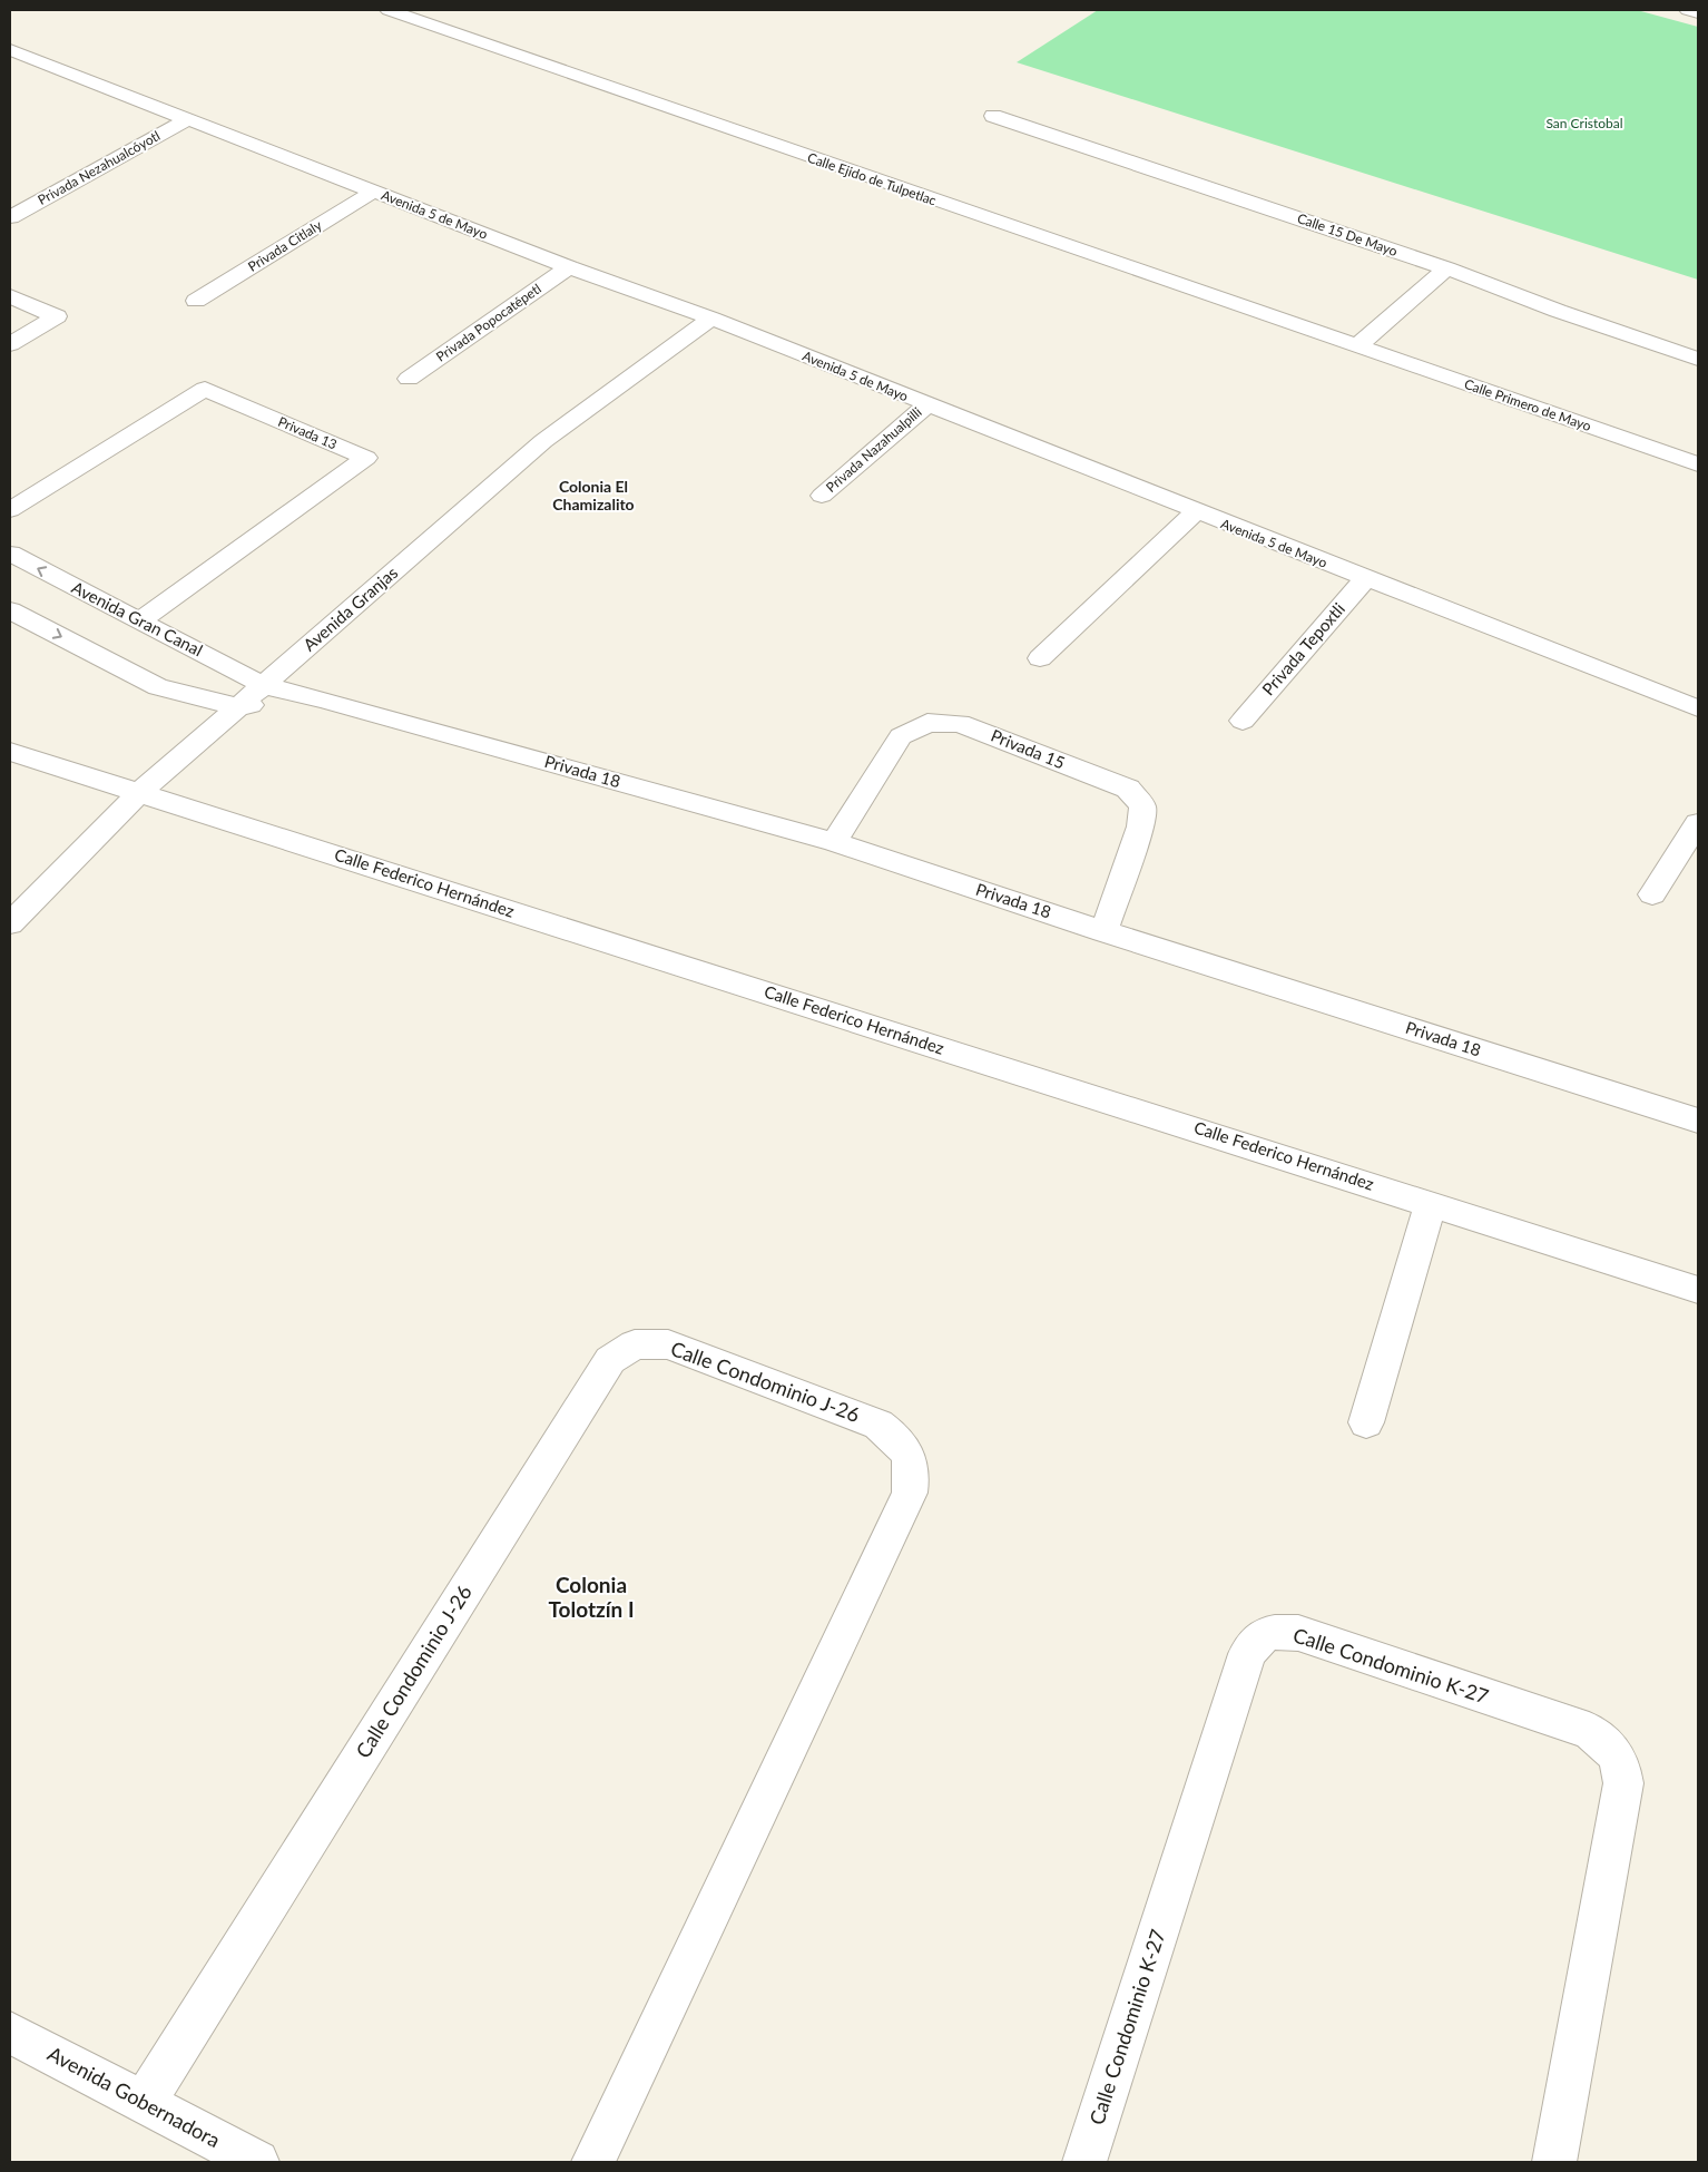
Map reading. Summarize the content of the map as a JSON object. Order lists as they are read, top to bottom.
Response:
{
  "streets": {
    "street": [
      "Privada Nezahualcóyotl",
      "Calle Ejido de Tulpetlac",
      "Avenida 5 de Mayo",
      "Calle 15 De Mayo",
      "Privada Citlaly",
      "Privada Popocatépetl",
      "Calle Primero de Mayo",
      "Privada 13",
      "Privada Nazahualpilli",
      "Avenida Granjas",
      "Avenida Gran Canal",
      "Privada Tepoxtli",
      "Privada 15",
      "Privada 18",
      "Calle Federico Hernández",
      "Calle Condominio J-26",
      "Calle Condominio K-27",
      "Avenida Gobernadora"
    ]
  },
  "crossings": [
    ["Privada Nezahualcóyotl", "Avenida 5 de Mayo"],
    ["Calle Ejido de Tulpetlac", "Calle Primero de Mayo"],
    ["Avenida 5 de Mayo", "Privada Citlaly"],
    ["Avenida 5 de Mayo", "Privada Popocatépetl"],
    ["Avenida 5 de Mayo", "Privada Nazahualpilli"],
    ["Avenida 5 de Mayo", "Avenida Granjas"],
    ["Avenida 5 de Mayo", "Privada Tepoxtli"],
    ["Privada 13", "Avenida Gran Canal"],
    ["Avenida Granjas", "Avenida Gran Canal"],
    ["Avenida Granjas", "Privada 18"],
    ["Avenida Granjas", "Calle Federico Hernández"],
    ["Avenida Gran Canal", "Privada 18"],
    ["Privada 15", "Privada 18"],
    ["Calle Condominio J-26", "Avenida Gobernadora"]
  ],
  "districts": ["Colonia El Chamizalito", "Colonia Tolotzín I"],
  "parks": ["San Cristobal"]
}
